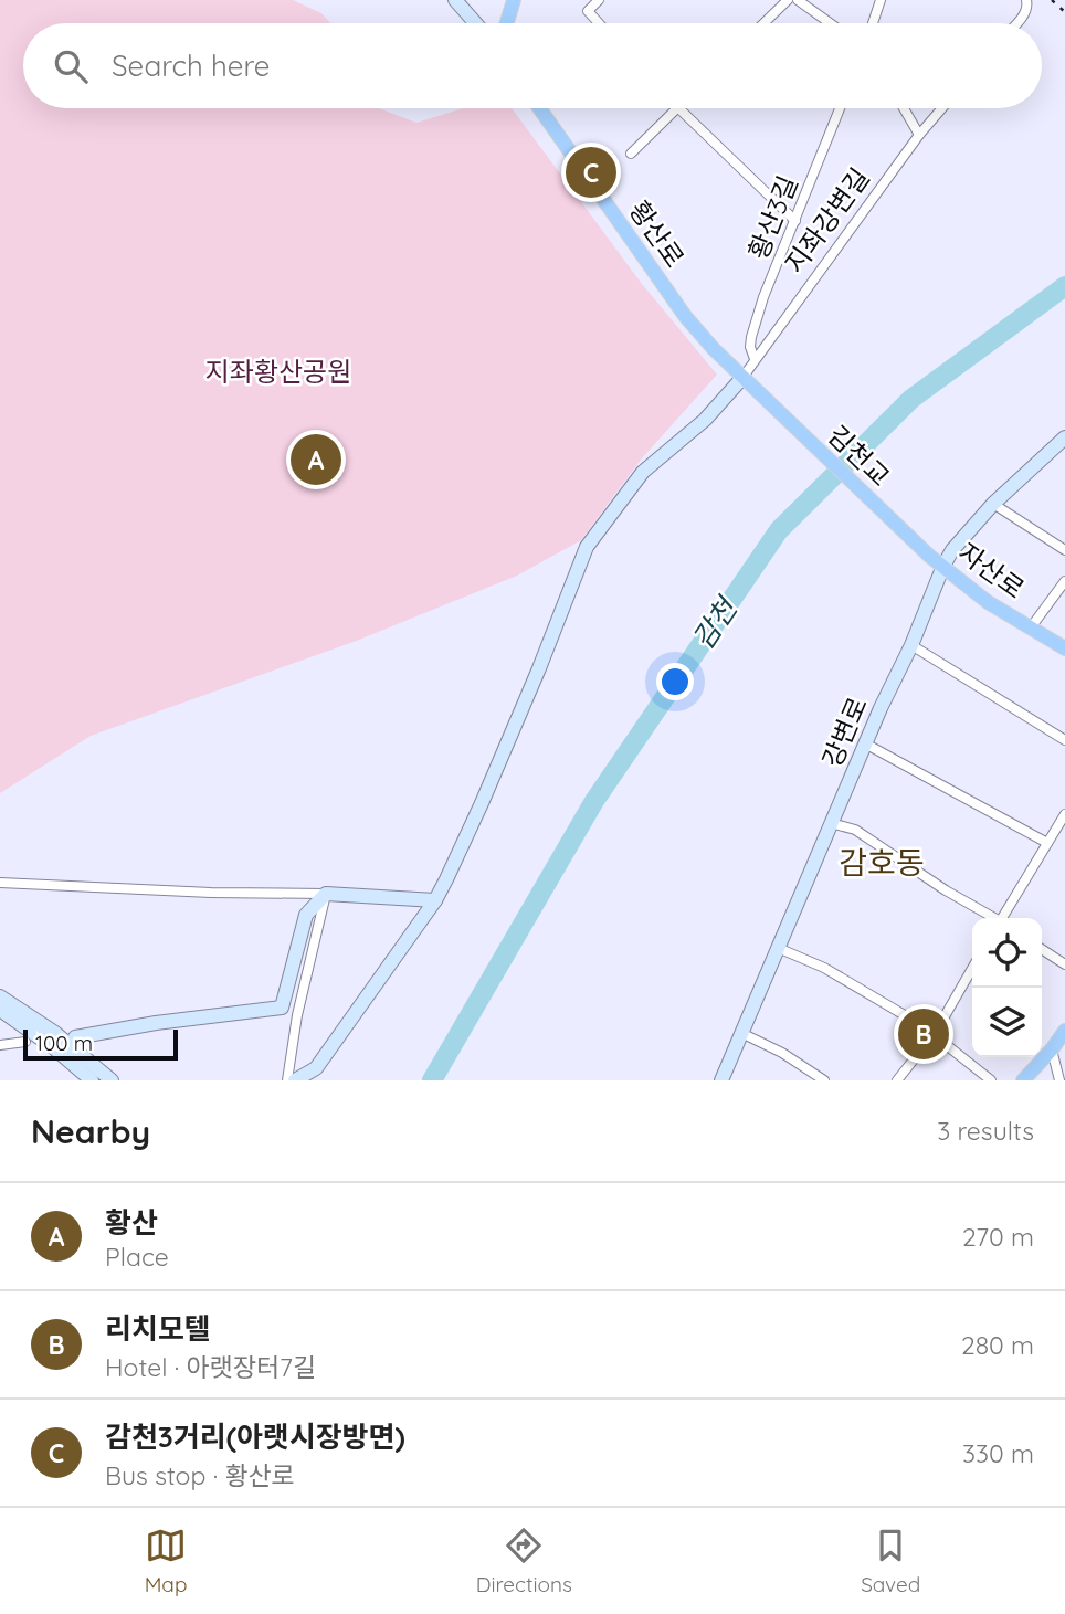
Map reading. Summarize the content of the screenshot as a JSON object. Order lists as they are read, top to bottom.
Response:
{
  "streets": {
    "main road": ["황산로", "김천교", "자산로"],
    "street": ["황산3길", "지좌강변길", "강변로"]
  },
  "crossings": [
    ["황산3길", "지좌강변길"],
    ["지좌강변길", "황산로"],
    ["황산로", "김천교"],
    ["김천교", "자산로"],
    ["자산로", "강변로"]
  ],
  "districts": ["감호동"],
  "water": ["감천"],
  "parks": ["지좌황산공원"],
  "scale_bar": "100 m",
  "page": {
    "search": "Search here",
    "pins": ["C", "A", "B"],
    "scale": "100 m",
    "heading": ["Nearby", "3 results"],
    "list": [
      {
        "mark": "A",
        "name": "황산",
        "note": "Place",
        "value": "270 m"
      },
      {
        "mark": "B",
        "name": "리치모텔",
        "note": "Hotel · 아랫장터7길",
        "value": "280 m"
      },
      {
        "mark": "C",
        "name": "감천3거리(아랫시장방면)",
        "note": "Bus stop · 황산로",
        "value": "330 m"
      }
    ],
    "nav": ["Map", "Directions", "Saved"]
  }
}
